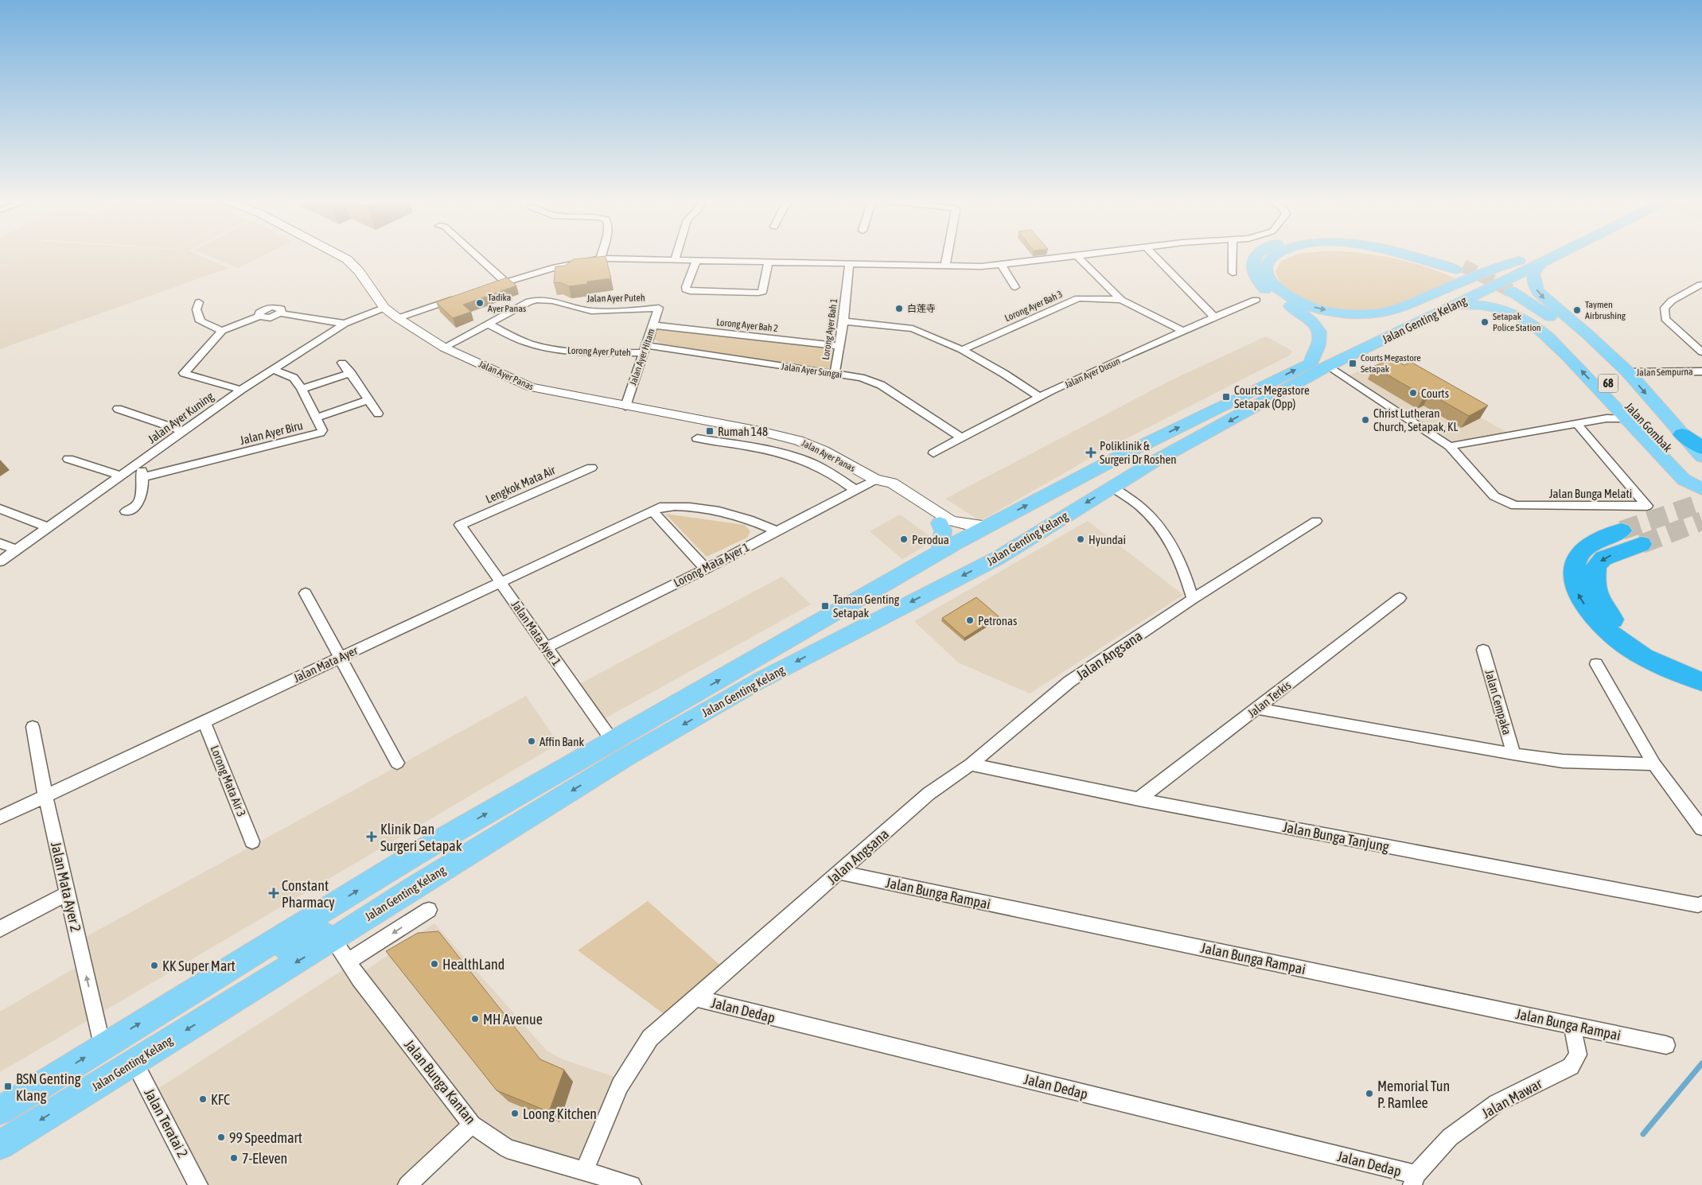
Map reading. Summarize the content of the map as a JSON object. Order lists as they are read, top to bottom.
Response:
{
  "streets": {
    "main road": ["Jalan Genting Kelang", "68", "Jalan Gombak"],
    "street": [
      "Jalan Ayer Puteh",
      "Lorong Ayer Bah 3",
      "Lorong Ayer Bah 2",
      "Lorong Ayer Bah 1",
      "Lorong Ayer Puteh",
      "Jalan Ayer Hitam",
      "Jalan Ayer Sungai",
      "Jalan Sempurna",
      "Jalan Ayer Dusun",
      "Jalan Ayer Panas",
      "Jalan Ayer Kuning",
      "Jalan Ayer Biru",
      "Lengkok Mata Air",
      "Jalan Bunga Melati",
      "Lorong Mata Ayer 1",
      "Jalan Mata Ayer 1",
      "Jalan Angsana",
      "Jalan Mata Ayer",
      "Jalan Terkis",
      "Jalan Cempaka",
      "Lorong Mata Air 3",
      "Jalan Bunga Tanjung",
      "Jalan Mata Ayer 2",
      "Jalan Bunga Rampai",
      "Jalan Dedap",
      "Jalan Bunga Kantan",
      "Jalan Mawar",
      "Jalan Teratai 2"
    ]
  },
  "crossings": [
    ["Jalan Ayer Puteh", "Lorong Ayer Puteh"],
    ["Jalan Ayer Puteh", "Jalan Ayer Hitam"],
    ["Jalan Ayer Puteh", "Jalan Ayer Panas"],
    ["Lorong Ayer Bah 3", "Jalan Ayer Dusun"],
    ["Jalan Genting Kelang", "Jalan Ayer Panas"],
    ["Jalan Genting Kelang", "Jalan Gombak"],
    ["Jalan Genting Kelang", "Jalan Bunga Melati"],
    ["Jalan Genting Kelang", "Jalan Mata Ayer 1"],
    ["Jalan Genting Kelang", "Jalan Mata Ayer 2"],
    ["Jalan Genting Kelang", "Jalan Bunga Kantan"],
    ["Jalan Genting Kelang", "Jalan Teratai 2"],
    ["Lorong Ayer Bah 2", "Lorong Ayer Bah 1"],
    ["Lorong Ayer Bah 2", "Jalan Ayer Hitam"],
    ["Lorong Ayer Bah 1", "Jalan Ayer Sungai"],
    ["Lorong Ayer Puteh", "Jalan Ayer Hitam"],
    ["Lorong Ayer Puteh", "Jalan Ayer Sungai"],
    ["Jalan Ayer Hitam", "Jalan Ayer Sungai"],
    ["Jalan Ayer Hitam", "Jalan Ayer Panas"],
    ["Jalan Ayer Sungai", "Jalan Ayer Dusun"],
    ["Jalan Ayer Panas", "Jalan Ayer Kuning"],
    ["Jalan Ayer Panas", "Lorong Mata Ayer 1"],
    ["Jalan Ayer Kuning", "Jalan Ayer Biru"],
    ["Lengkok Mata Air", "Jalan Mata Ayer 1"],
    ["Lorong Mata Ayer 1", "Jalan Mata Ayer 1"],
    ["Lorong Mata Ayer 1", "Jalan Mata Ayer"],
    ["Jalan Mata Ayer 1", "Jalan Mata Ayer"],
    ["Jalan Angsana", "Jalan Bunga Tanjung"],
    ["Jalan Angsana", "Jalan Bunga Rampai"],
    ["Jalan Angsana", "Jalan Dedap"],
    ["Jalan Angsana", "Jalan Bunga Kantan"],
    ["Jalan Mata Ayer", "Lorong Mata Air 3"],
    ["Jalan Mata Ayer", "Jalan Mata Ayer 2"],
    ["Jalan Terkis", "Jalan Bunga Tanjung"],
    ["Jalan Bunga Rampai", "Jalan Mawar"],
    ["Jalan Dedap", "Jalan Mawar"]
  ],
  "one_way": ["Jalan Mata Ayer 2"],
  "places": {
    "other": [
      "Tadika Ayer Panas",
      "白莲寺",
      "Taymen Airbrushing",
      "Setapak Police Station",
      "Courts",
      "Christ Lutheran Church, Setapak, KL",
      "Perodua",
      "Hyundai",
      "Petronas",
      "Affin Bank",
      "HealthLand",
      "KK Super Mart",
      "MH Avenue",
      "Memorial Tun P. Ramlee",
      "KFC",
      "Loong Kitchen",
      "99 Speedmart",
      "7-Eleven"
    ],
    "transit": [
      "Courts Megastore Setapak",
      "Courts Megastore Setapak (Opp)",
      "Rumah 148",
      "Taman Genting Setapak",
      "BSN Genting Klang"
    ],
    "health": ["Poliklinik & Surgeri Dr Roshen", "Klinik Dan Surgeri Setapak", "Constant Pharmacy"]
  }
}
